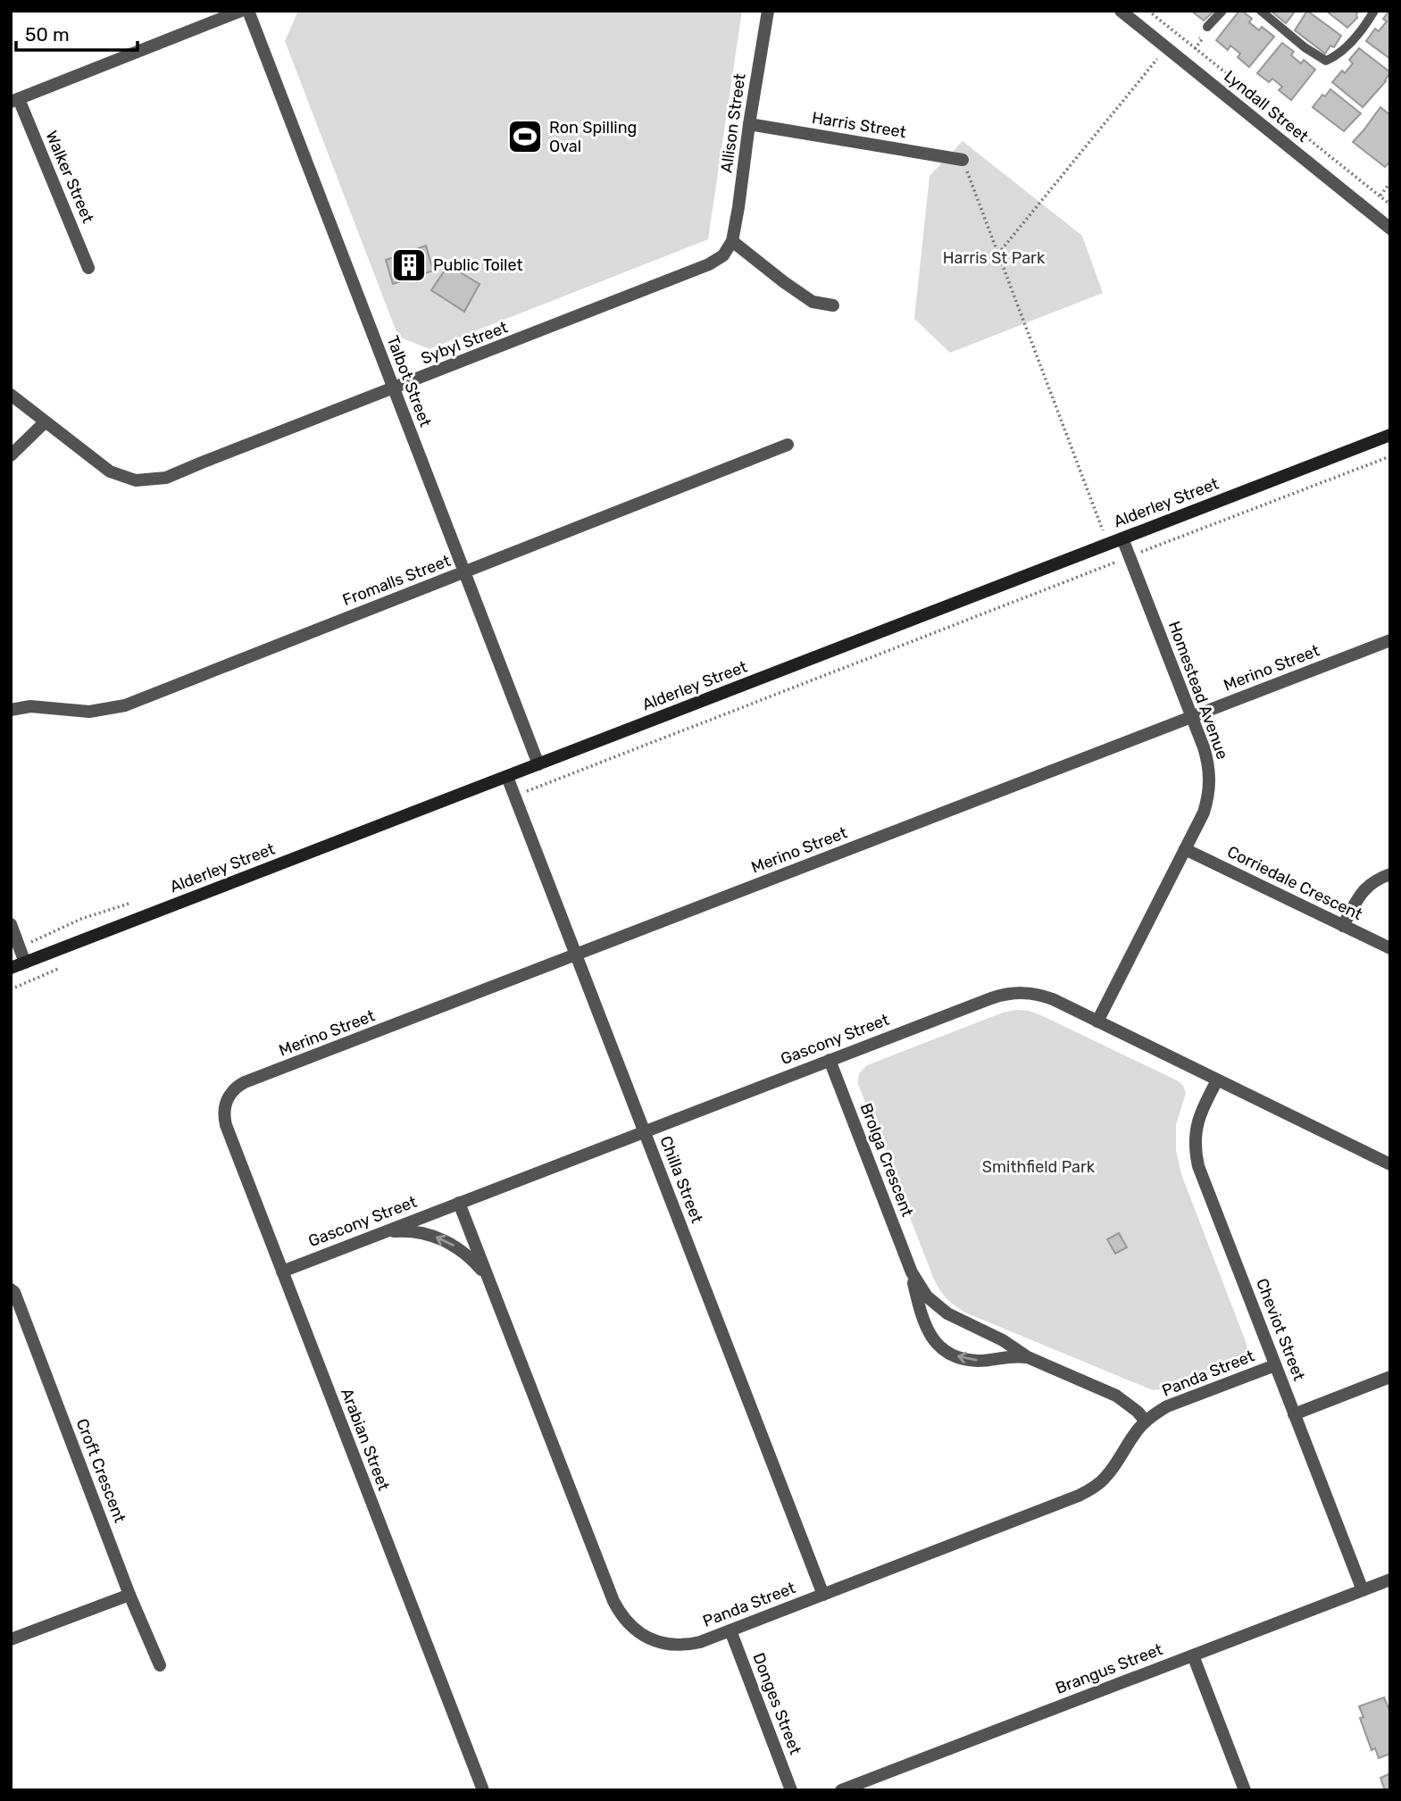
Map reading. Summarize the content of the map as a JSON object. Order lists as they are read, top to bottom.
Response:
{
  "streets": {
    "street": [
      "Lyndall Street",
      "Allison Street",
      "Harris Street",
      "Walker Street",
      "Sybyl Street",
      "Talbot Street",
      "Alderley Street",
      "Fromalls Street",
      "Merino Street",
      "Homestead Avenue",
      "Corriedale Crescent",
      "Gascony Street",
      "Brolga Crescent",
      "Chilla Street",
      "Cheviot Street",
      "Panda Street",
      "Arabian Street",
      "Croft Crescent",
      "Brangus Street",
      "Donges Street"
    ]
  },
  "crossings": [
    ["Allison Street", "Harris Street"],
    ["Allison Street", "Sybyl Street"],
    ["Sybyl Street", "Talbot Street"],
    ["Talbot Street", "Alderley Street"],
    ["Talbot Street", "Fromalls Street"],
    ["Alderley Street", "Homestead Avenue"],
    ["Alderley Street", "Chilla Street"],
    ["Merino Street", "Homestead Avenue"],
    ["Merino Street", "Chilla Street"],
    ["Merino Street", "Arabian Street"],
    ["Homestead Avenue", "Corriedale Crescent"],
    ["Homestead Avenue", "Gascony Street"],
    ["Gascony Street", "Brolga Crescent"],
    ["Gascony Street", "Chilla Street"],
    ["Gascony Street", "Cheviot Street"],
    ["Gascony Street", "Panda Street"],
    ["Gascony Street", "Arabian Street"],
    ["Brolga Crescent", "Panda Street"],
    ["Chilla Street", "Panda Street"],
    ["Cheviot Street", "Panda Street"],
    ["Cheviot Street", "Brangus Street"],
    ["Panda Street", "Donges Street"]
  ],
  "parks": ["Harris St Park", "Smithfield Park"],
  "places": {
    "sports": ["Ron Spilling Oval"],
    "building": ["Public Toilet"]
  },
  "scale_bar": "50 m"
}
